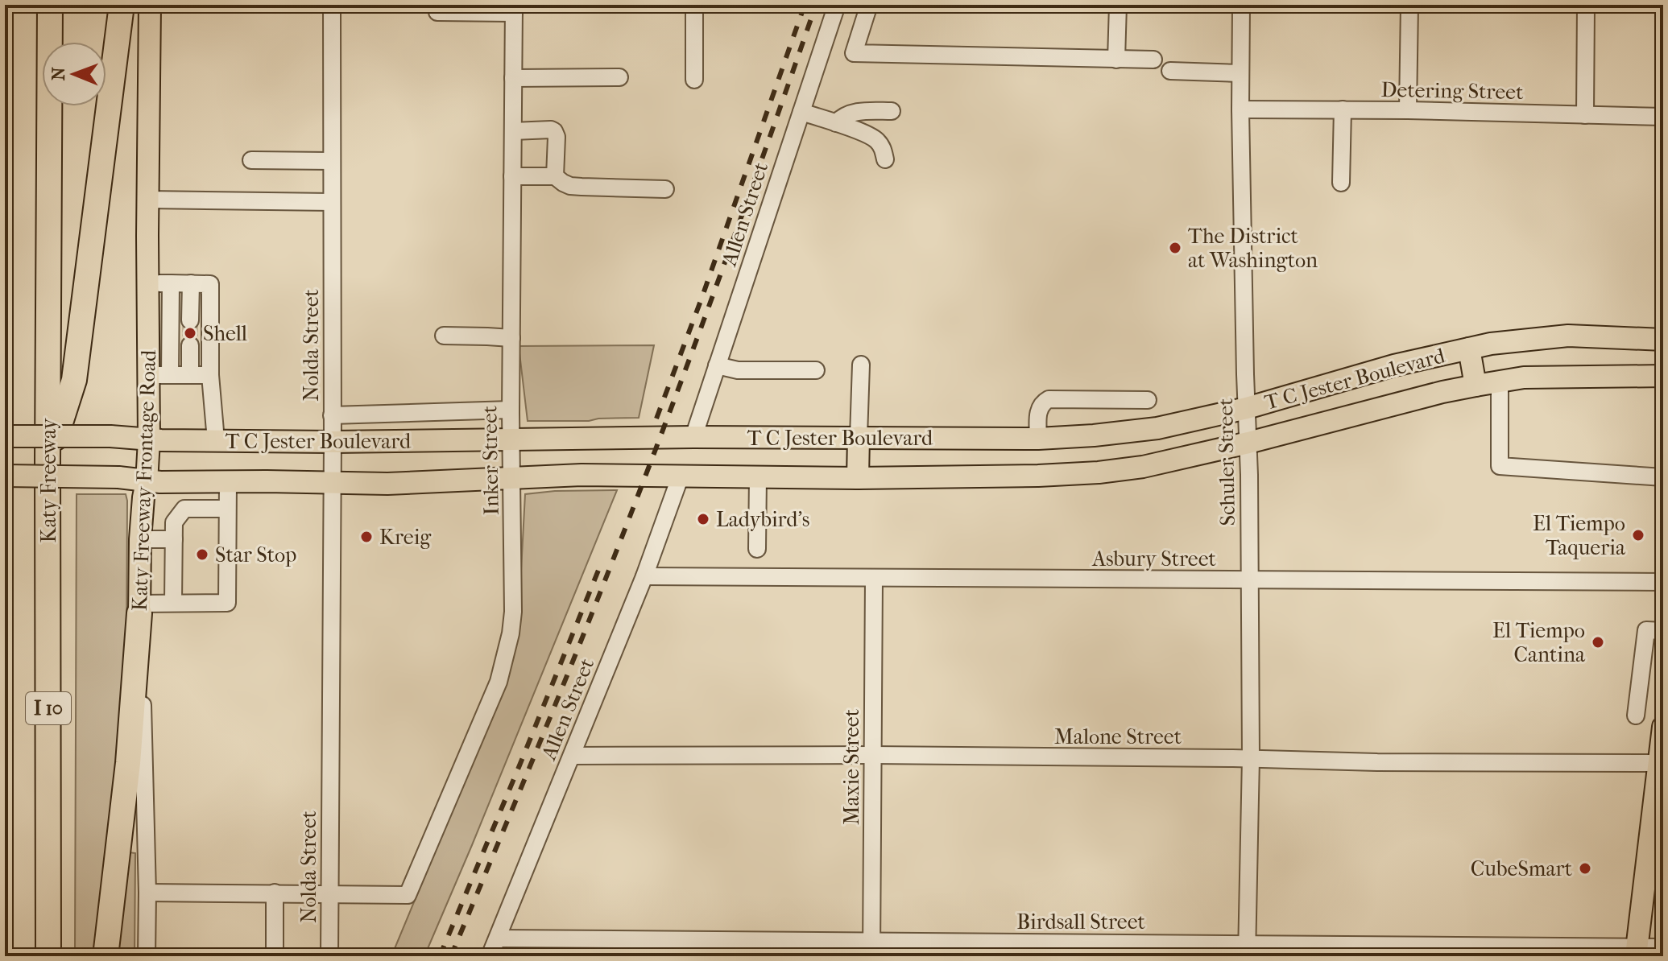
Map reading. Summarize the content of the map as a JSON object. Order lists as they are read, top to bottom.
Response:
{
  "streets": {
    "highway": ["Katy Freeway", "I 10"],
    "main road": ["T C Jester Boulevard", "Katy Freeway Frontage Road"],
    "street": [
      "Detering Street",
      "Allen Street",
      "Nolda Street",
      "Inker Street",
      "Schuler Street",
      "Asbury Street",
      "Malone Street",
      "Maxie Street",
      "Birdsall Street"
    ]
  },
  "crossings": [
    ["Detering Street", "Schuler Street"],
    ["Allen Street", "T C Jester Boulevard"],
    ["Allen Street", "Asbury Street"],
    ["Allen Street", "Malone Street"],
    ["Allen Street", "Birdsall Street"],
    ["Nolda Street", "T C Jester Boulevard"],
    ["Nolda Street", "Inker Street"],
    ["T C Jester Boulevard", "Inker Street"],
    ["T C Jester Boulevard", "Schuler Street"],
    ["T C Jester Boulevard", "Katy Freeway Frontage Road"],
    ["Schuler Street", "Asbury Street"],
    ["Schuler Street", "Malone Street"],
    ["Schuler Street", "Birdsall Street"],
    ["Asbury Street", "Maxie Street"],
    ["Malone Street", "Maxie Street"],
    ["Maxie Street", "Birdsall Street"]
  ],
  "places": [
    "The District at Washington",
    "Shell",
    "Ladybird's",
    "El Tiempo Taqueria",
    "Kreig",
    "Star Stop",
    "El Tiempo Cantina",
    "CubeSmart"
  ],
  "north": "left"
}
